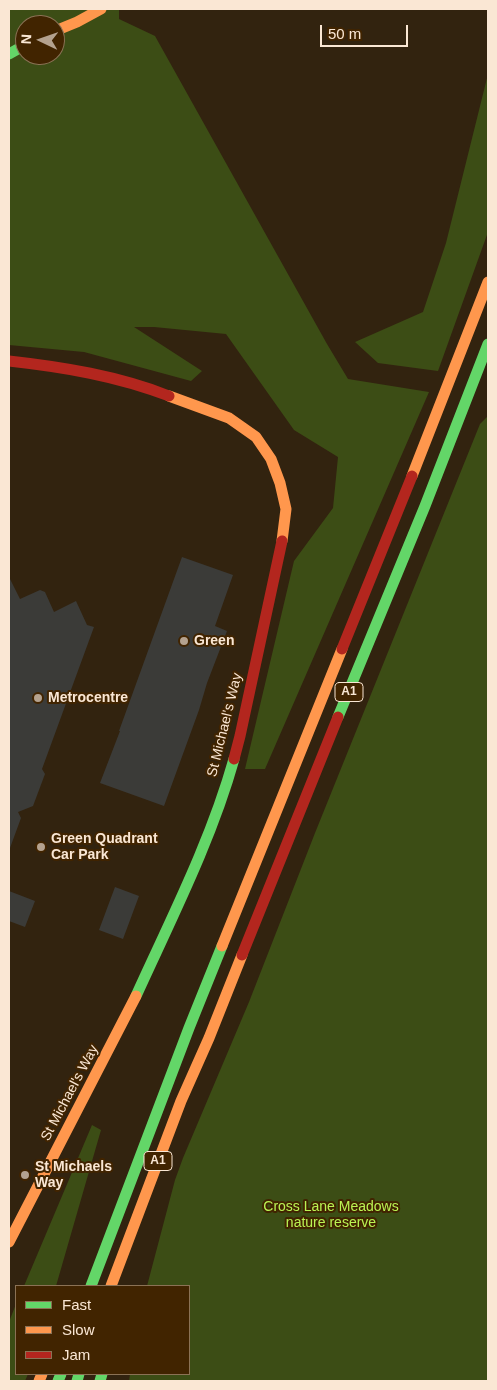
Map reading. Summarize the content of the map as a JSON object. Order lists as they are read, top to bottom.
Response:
{
  "streets": {
    "main road": ["A1", "St Michael's Way"]
  },
  "parks": ["Cross Lane Meadows nature reserve"],
  "places": [
    "Green",
    "Metrocentre",
    "Green Quadrant Car Park",
    "St Michaels Way"
  ],
  "legend": ["Fast", "Slow", "Jam"],
  "scale_bar": "50 m",
  "north": "left"
}
